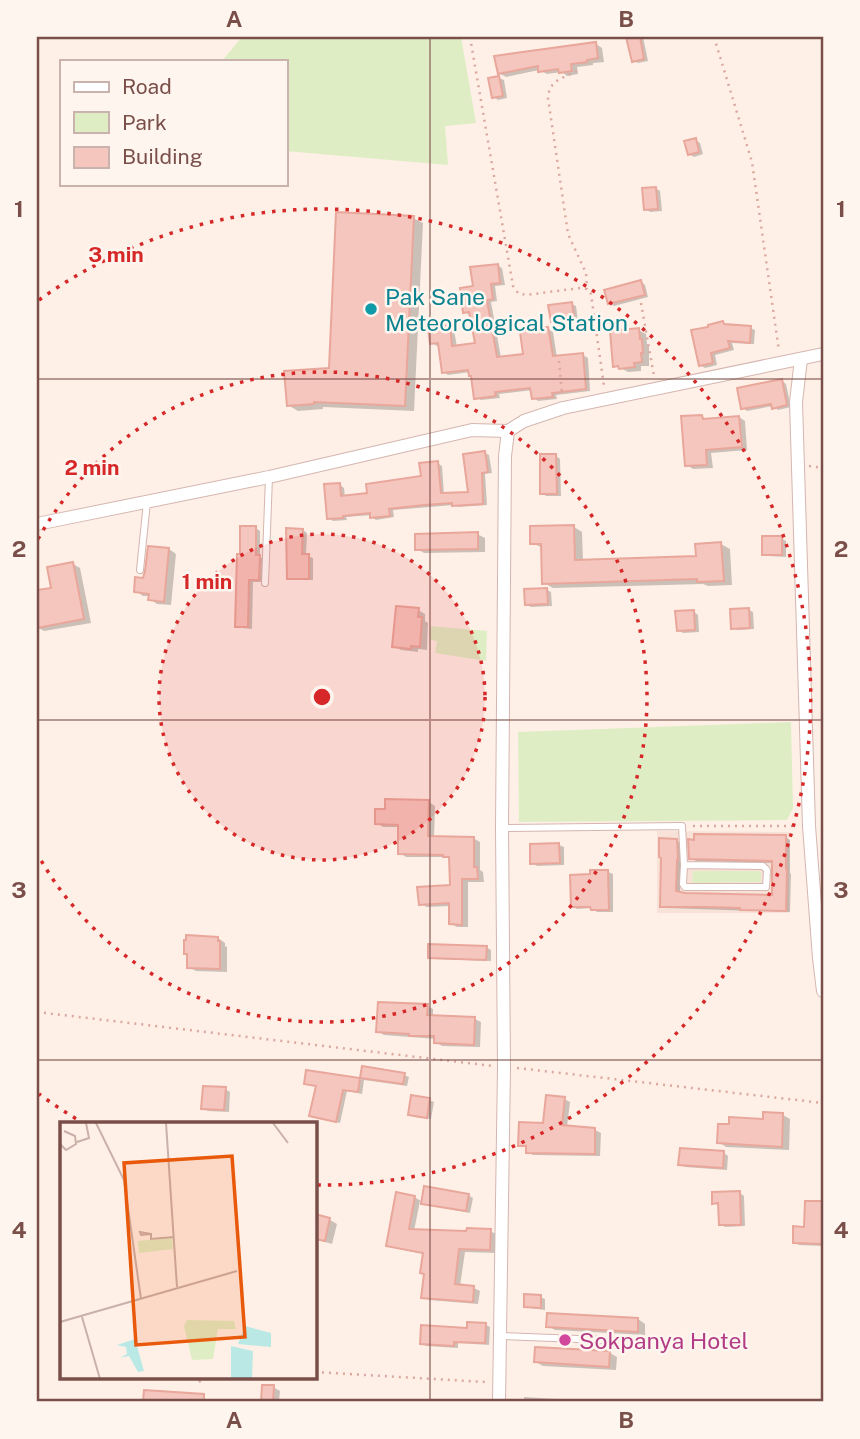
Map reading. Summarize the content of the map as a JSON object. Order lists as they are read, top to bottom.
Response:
{
  "places": ["Pak Sane Meteorological Station", "Sokpanya Hotel"],
  "legend": ["Road", "Park", "Building"],
  "grid": {
    "columns": ["A", "B"],
    "rows": [
      "1",
      "2",
      "3",
      "4"
    ]
  },
  "rings": ["3 min", "2 min", "1 min"]
}
